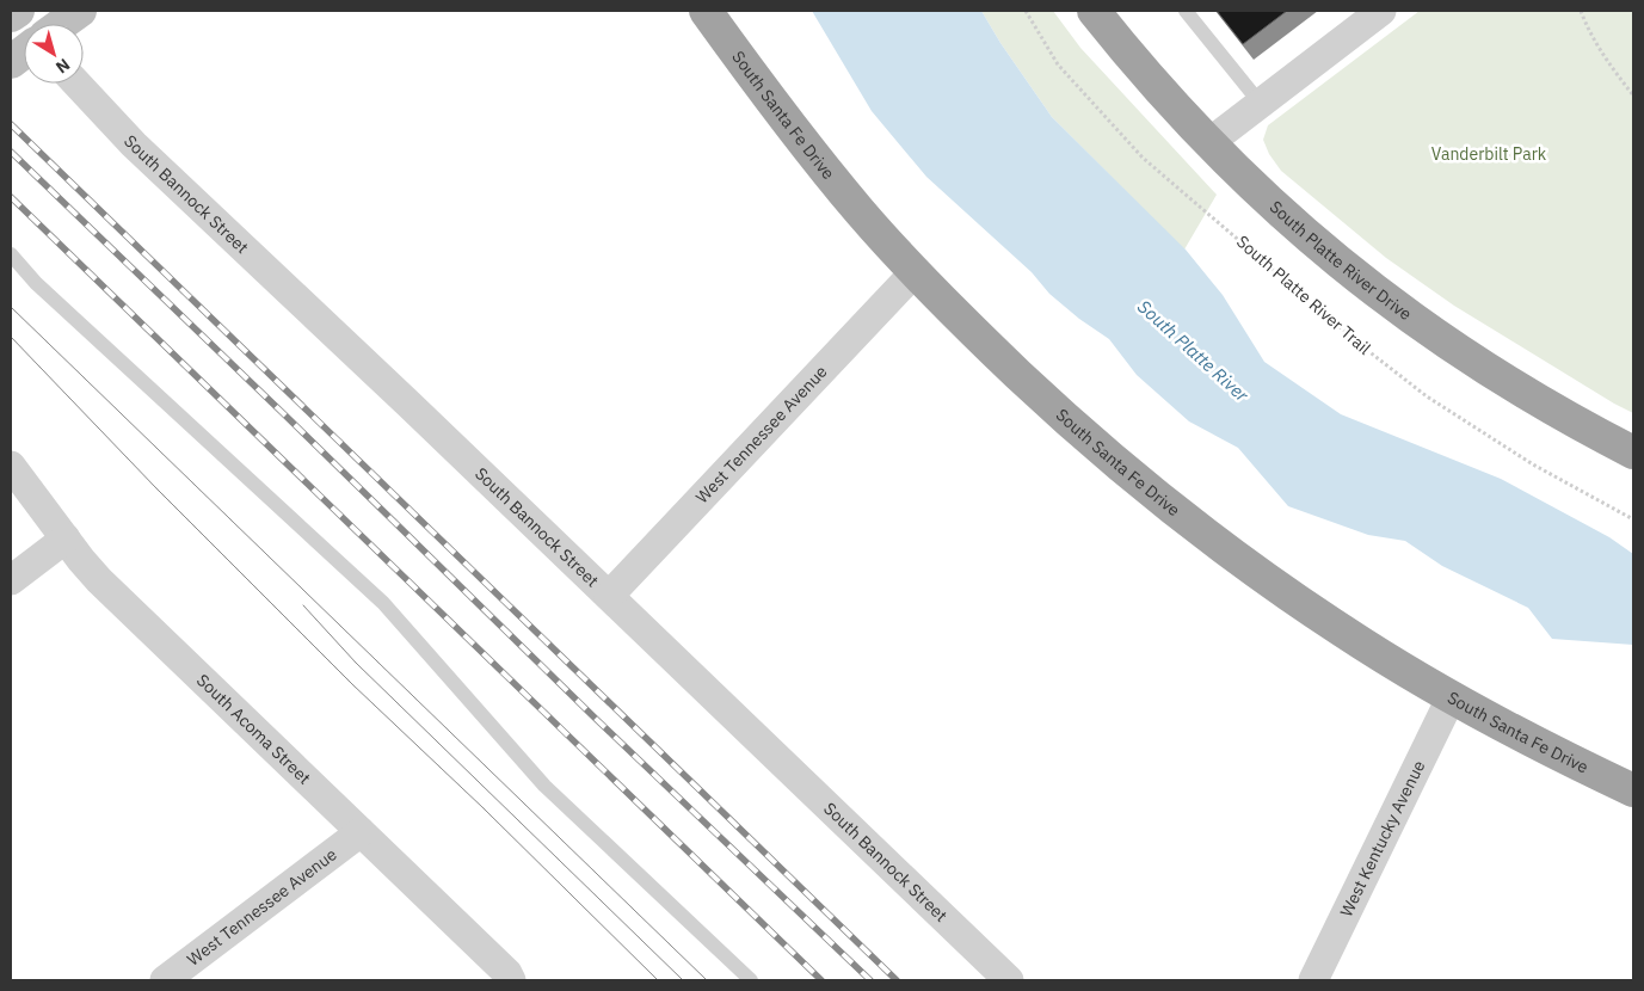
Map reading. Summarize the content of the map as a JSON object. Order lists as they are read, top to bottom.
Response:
{
  "streets": {
    "highway": ["South Santa Fe Drive", "South Platte River Drive"],
    "street": [
      "South Bannock Street",
      "West Tennessee Avenue",
      "South Acoma Street",
      "West Kentucky Avenue"
    ],
    "path": ["South Platte River Trail"]
  },
  "crossings": [
    ["South Santa Fe Drive", "West Tennessee Avenue"],
    ["South Santa Fe Drive", "West Kentucky Avenue"],
    ["South Bannock Street", "West Tennessee Avenue"],
    ["West Tennessee Avenue", "South Acoma Street"]
  ],
  "water": ["South Platte River"],
  "parks": ["Vanderbilt Park"],
  "north": "bottom right"
}
